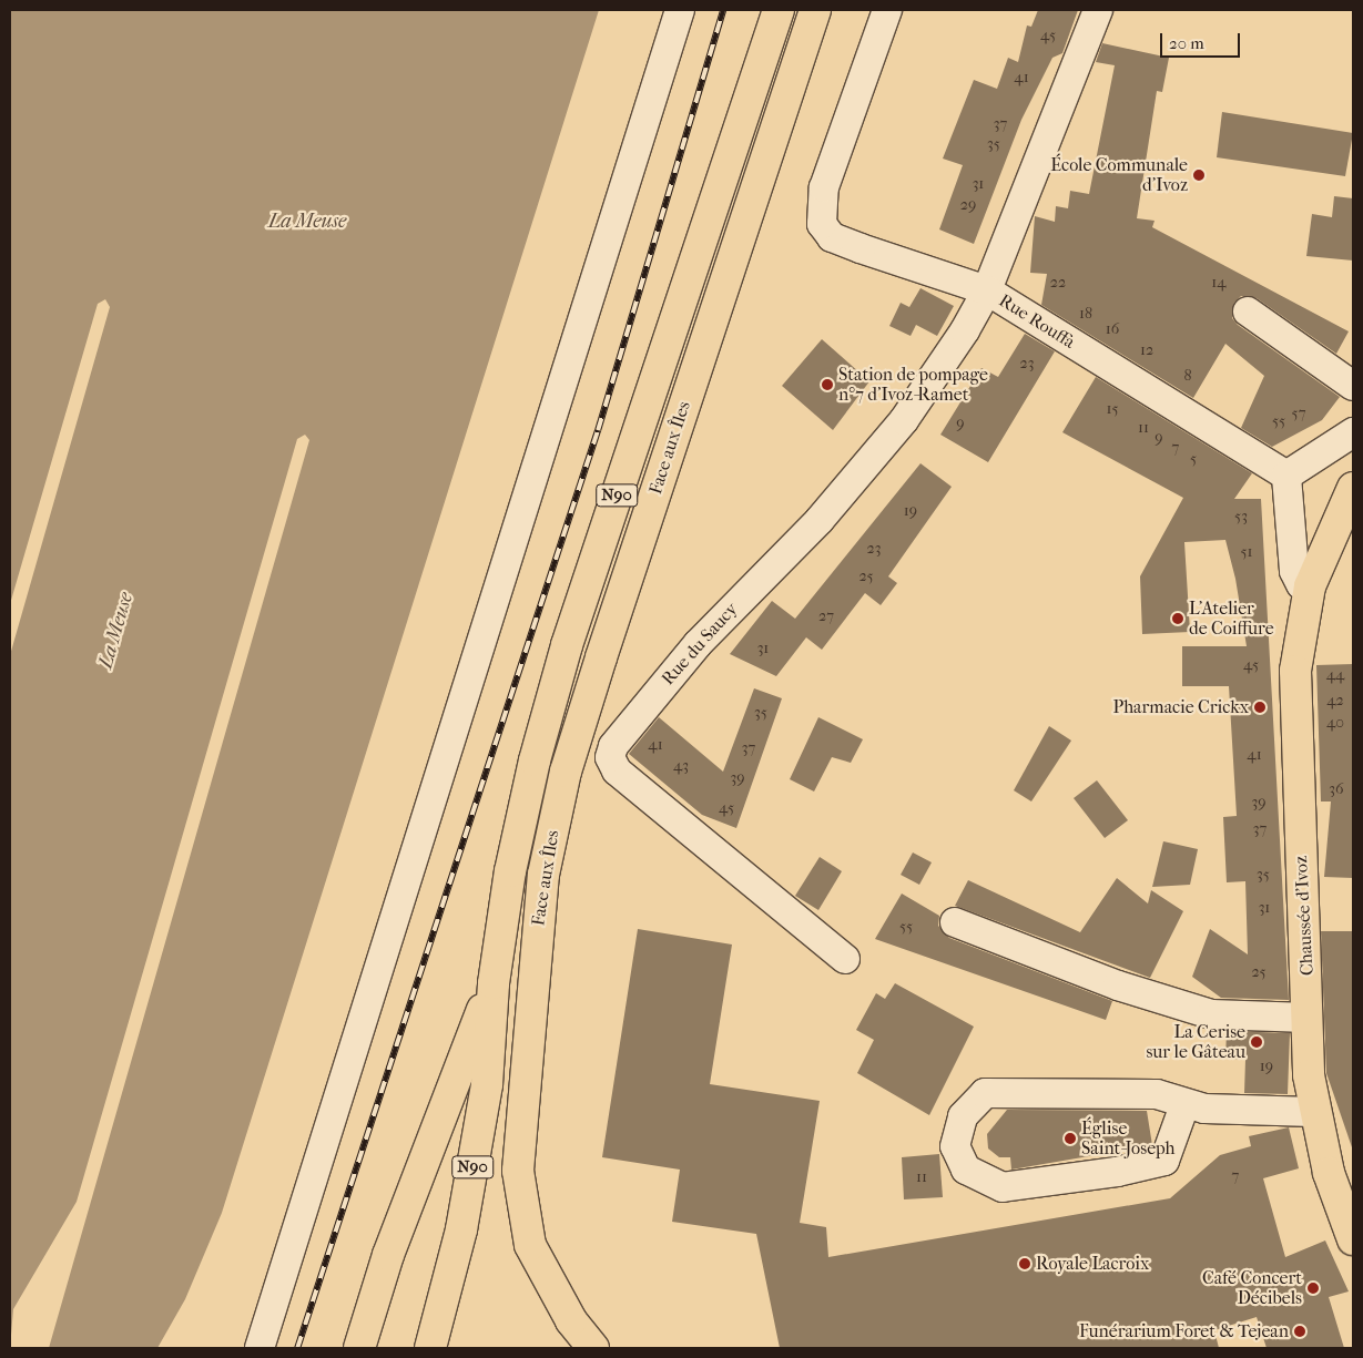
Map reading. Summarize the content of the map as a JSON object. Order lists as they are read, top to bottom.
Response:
{
  "streets": {
    "main road": ["Face aux Îles", "N90", "Chaussée d'Ivoz"],
    "street": ["Rue Rouffa", "Rue du Saucy"]
  },
  "crossings": [
    ["Rue Rouffa", "Rue du Saucy"],
    ["Face aux Îles", "N90"]
  ],
  "water": ["La Meuse"],
  "places": [
    "École Communale d'Ivoz",
    "Station de pompage n°7 d'Ivoz-Ramet",
    "L'Atelier de Coiffure",
    "Pharmacie Crickx",
    "La Cerise sur le Gâteau",
    "Église Saint-Joseph",
    "Royale Lacroix",
    "Café Concert Décibels",
    "Funérarium Foret & Tejean"
  ],
  "house_numbers": [
    "45",
    "41",
    "37",
    "35",
    "31",
    "29",
    "22",
    "14",
    "18",
    "16",
    "12",
    "23",
    "8",
    "15",
    "57",
    "55",
    "9",
    "11",
    "9",
    "7",
    "5",
    "19",
    "53",
    "23",
    "51",
    "25",
    "27",
    "31",
    "45",
    "44",
    "42",
    "35",
    "40",
    "41",
    "37",
    "41",
    "43",
    "39",
    "36",
    "39",
    "45",
    "37",
    "35",
    "31",
    "55",
    "25",
    "19",
    "7",
    "11"
  ],
  "scale_bar": "20 m"
}
